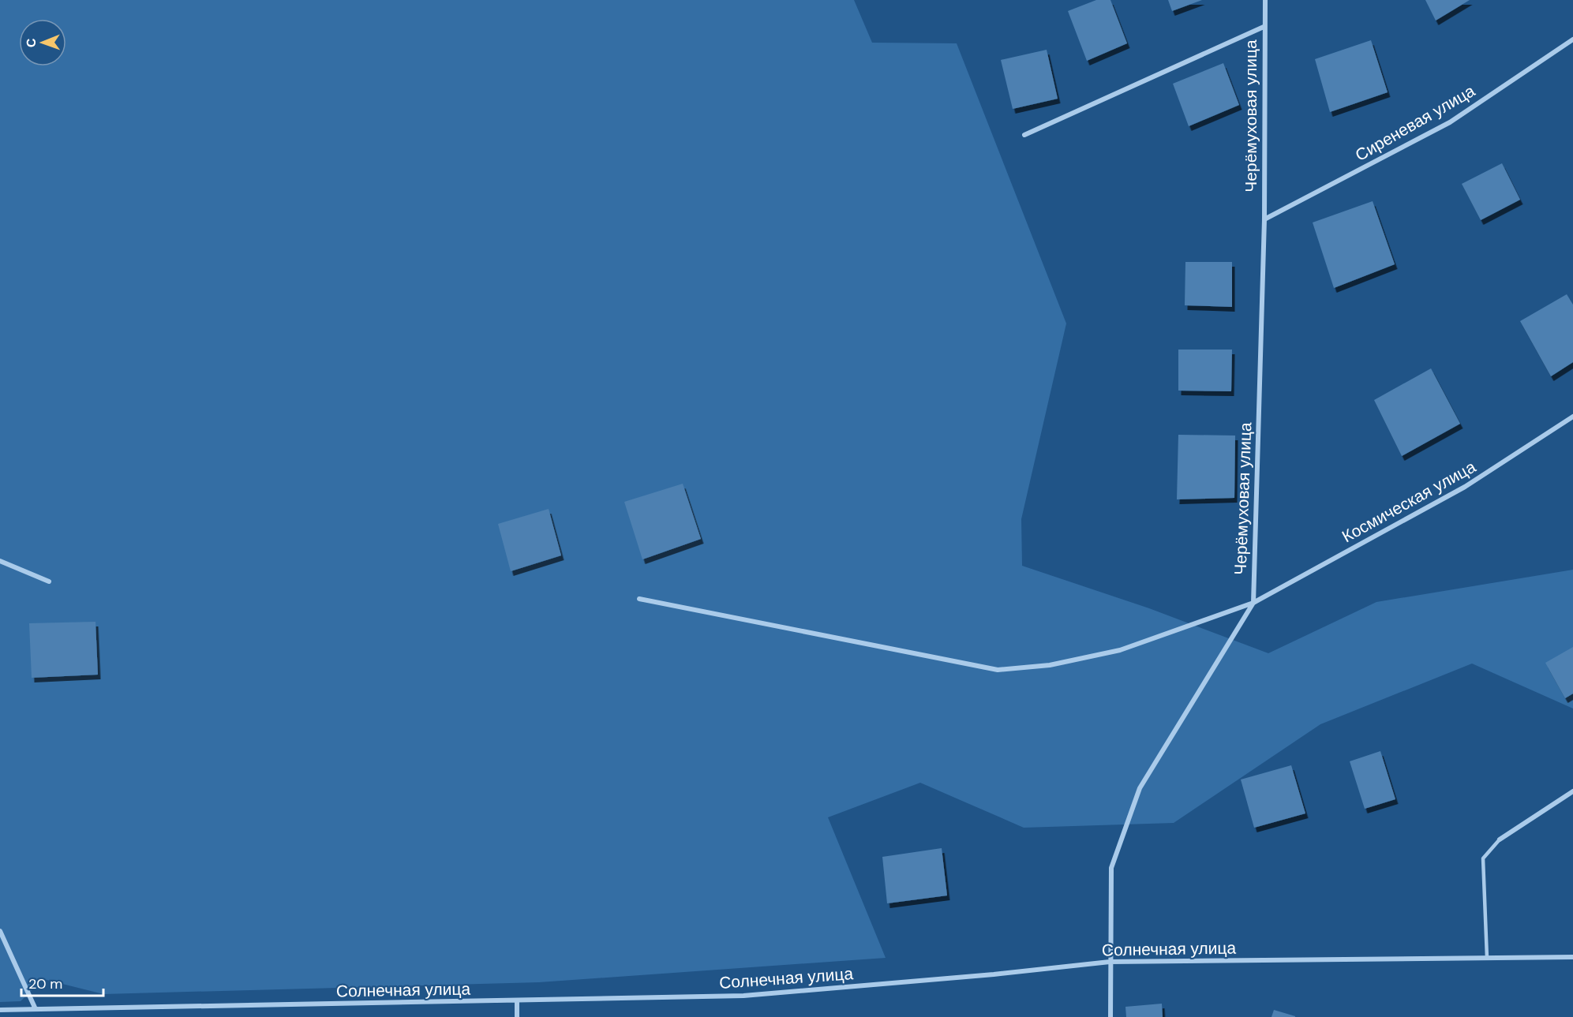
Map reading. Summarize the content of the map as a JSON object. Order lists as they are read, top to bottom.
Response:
{
  "streets": {
    "street": [
      "Черёмуховая улица",
      "Сиреневая улица",
      "Космическая улица",
      "Солнечная улица"
    ]
  },
  "crossings": [
    ["Черёмуховая улица", "Сиреневая улица"],
    ["Черёмуховая улица", "Космическая улица"],
    ["Черёмуховая улица", "Солнечная улица"]
  ],
  "scale_bar": "20 m",
  "north": "left"
}
